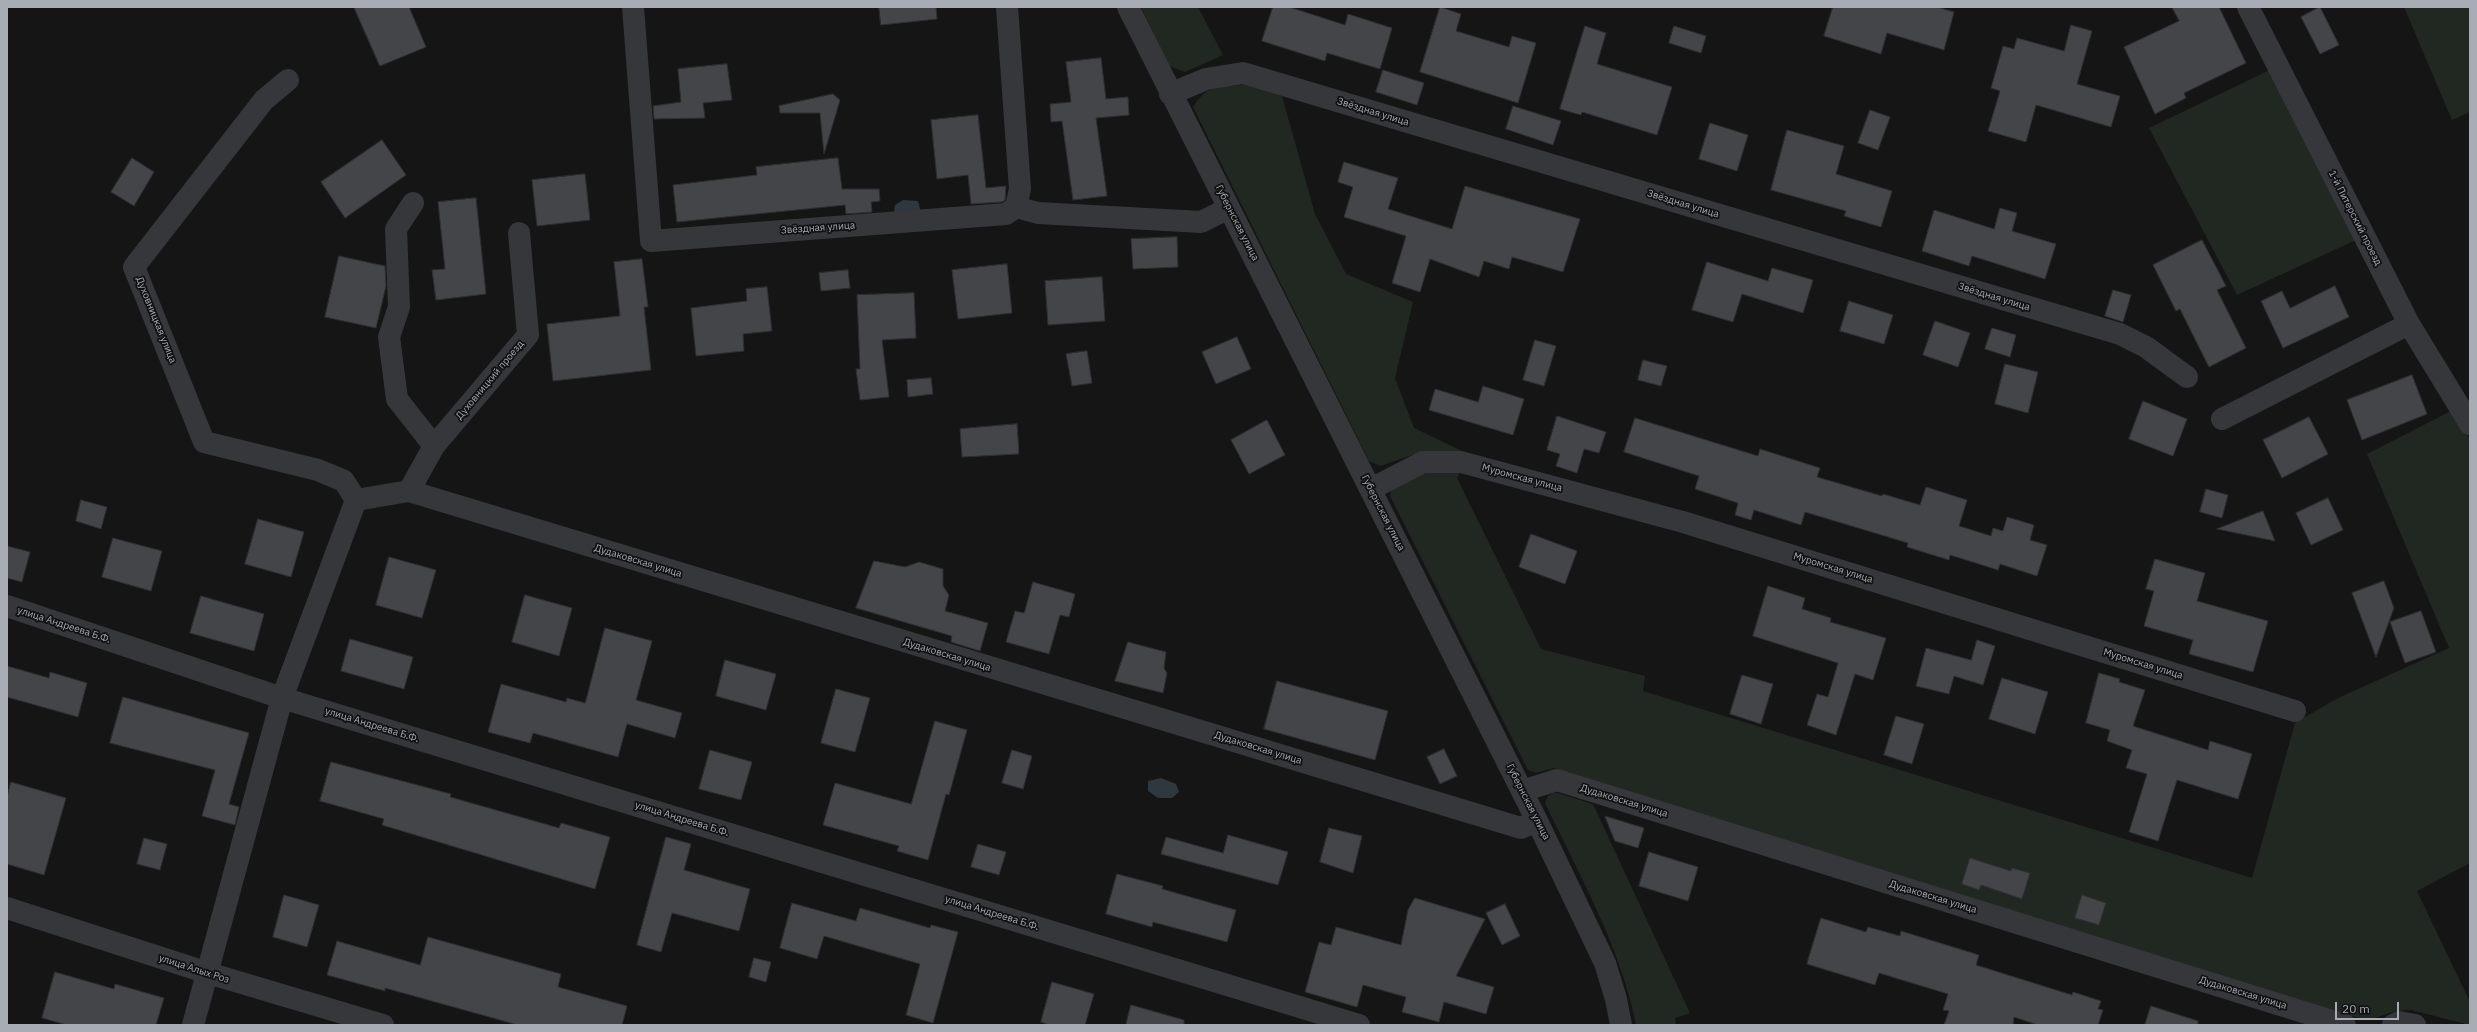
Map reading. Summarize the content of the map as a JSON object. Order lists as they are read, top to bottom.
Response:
{
  "streets": {
    "street": [
      "Звёздная улица",
      "1-й Питерский проезд",
      "Губернская улица",
      "Духовницкая улица",
      "Духовницкий проезд",
      "Муромская улица",
      "Дудаковская улица",
      "улица Андреева Б.Ф.",
      "улица Алых Роз"
    ]
  },
  "crossings": [
    ["Звёздная улица", "Губернская улица"],
    ["Губернская улица", "Муромская улица"],
    ["Губернская улица", "Дудаковская улица"],
    ["Духовницкая улица", "Дудаковская улица"],
    ["Духовницкий проезд", "Дудаковская улица"]
  ],
  "scale_bar": "20 m"
}
